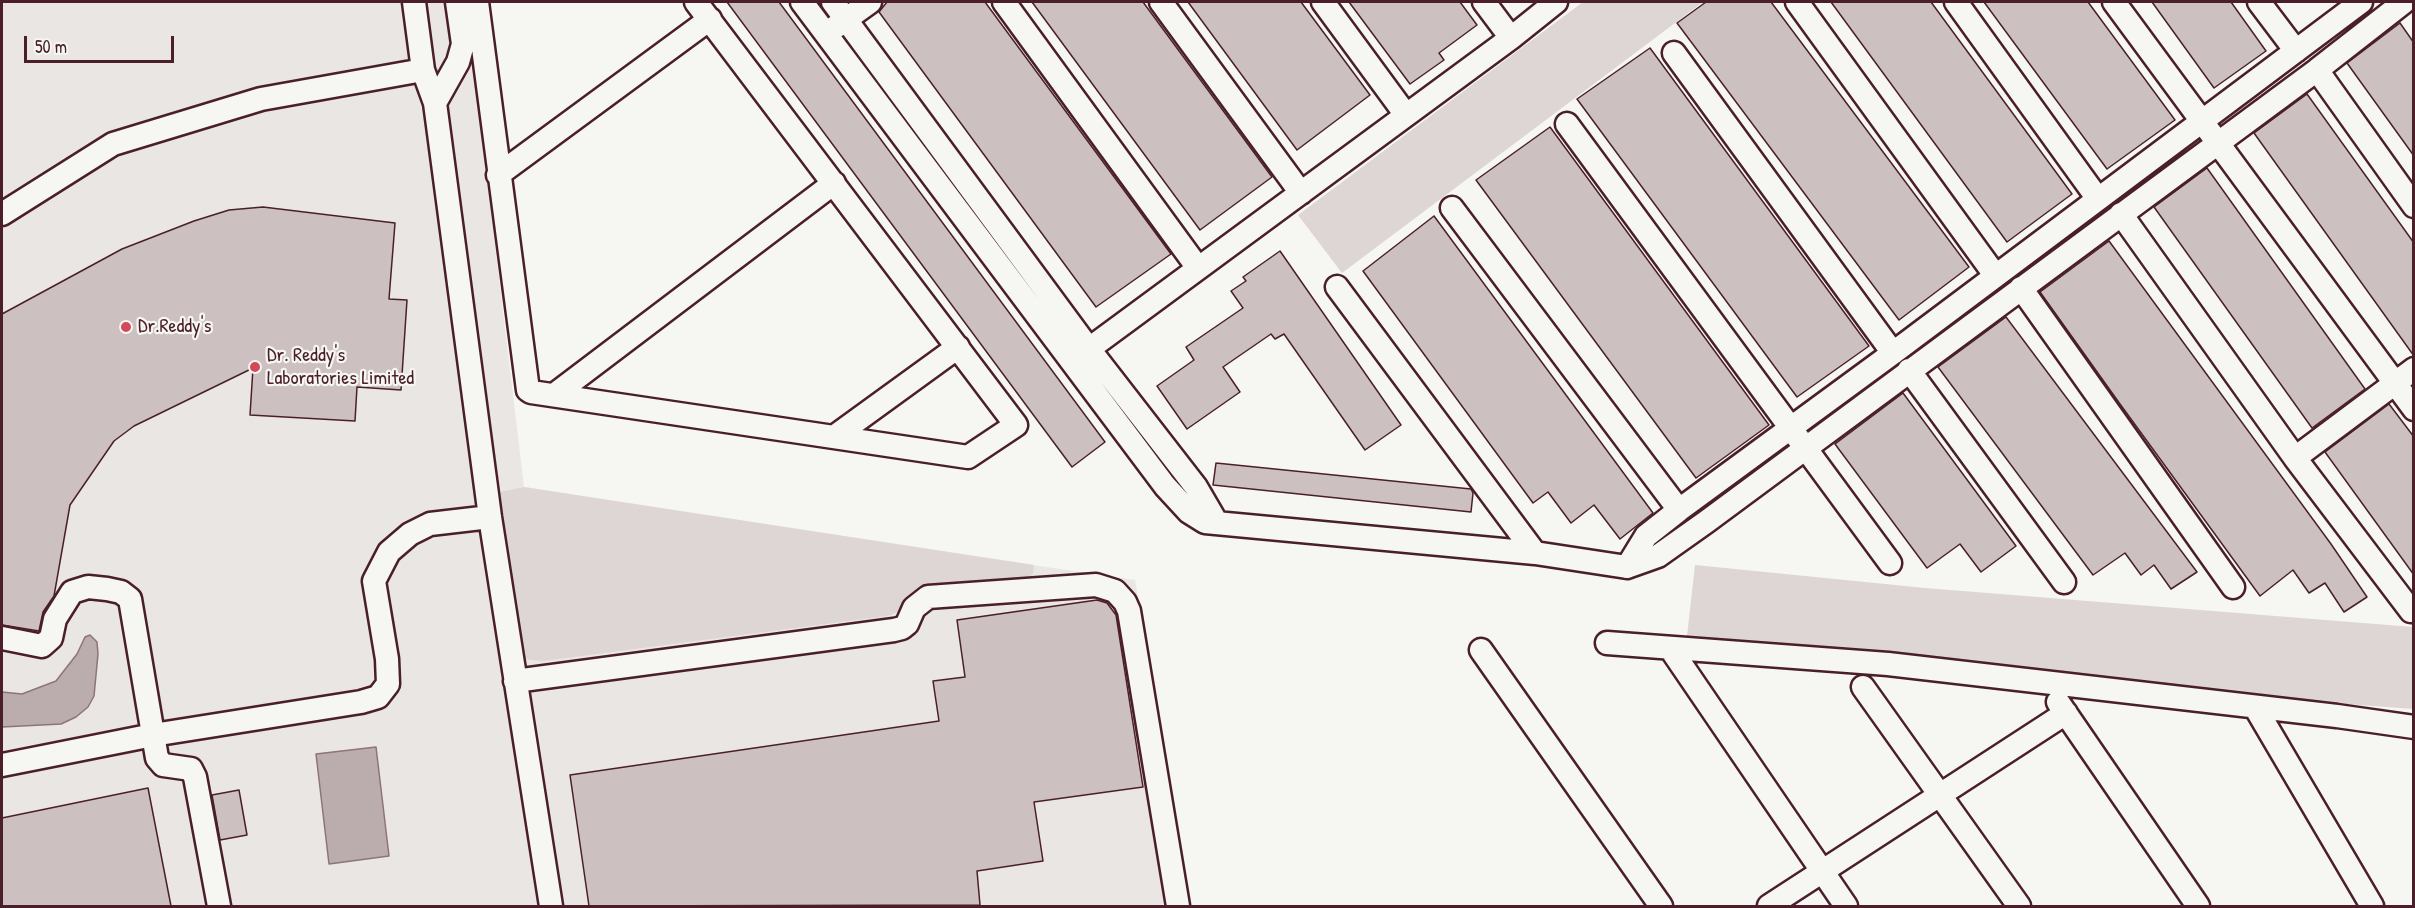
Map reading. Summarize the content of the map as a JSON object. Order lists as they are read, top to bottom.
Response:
{
  "places": ["Dr.Reddy's", "Dr. Reddy's Laboratories Limited"],
  "scale_bar": "50 m"
}
